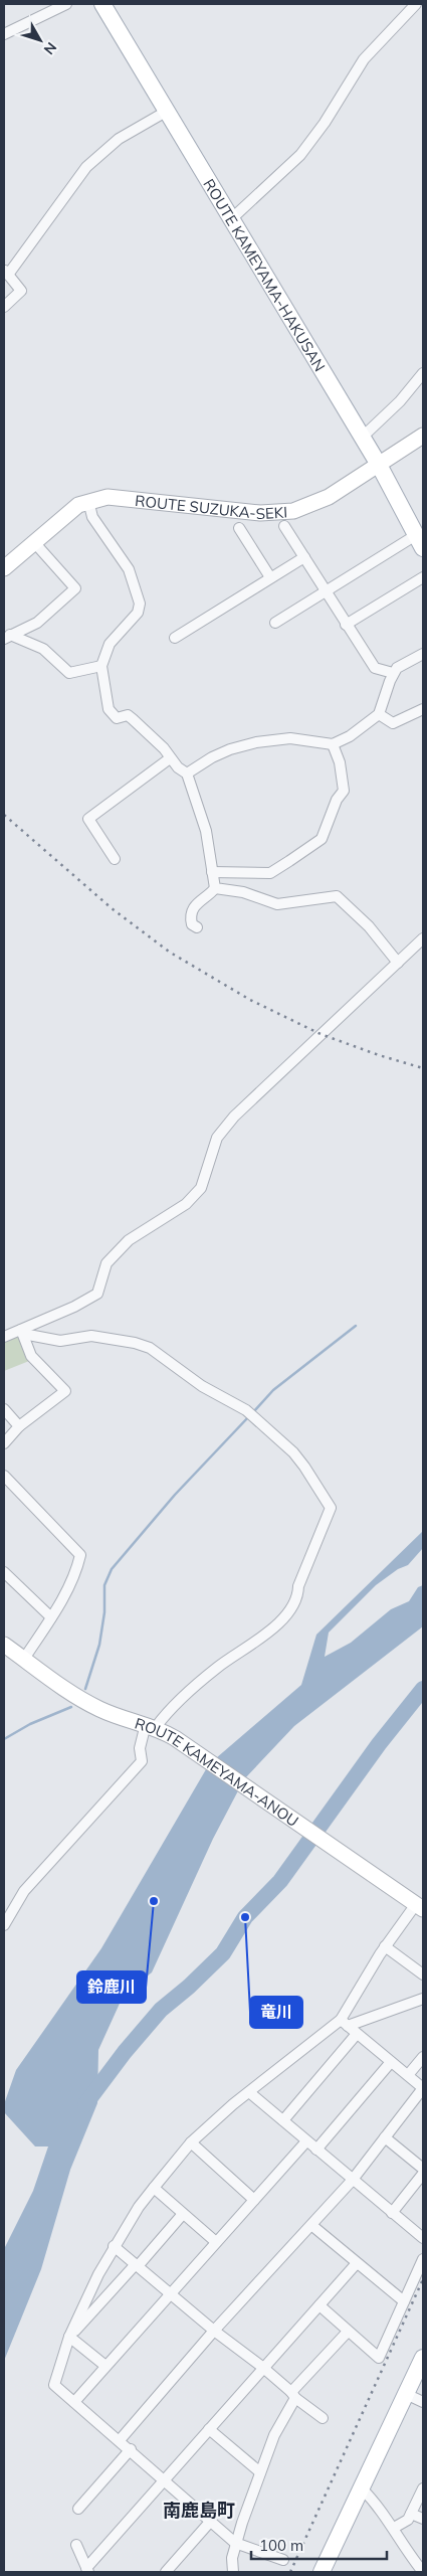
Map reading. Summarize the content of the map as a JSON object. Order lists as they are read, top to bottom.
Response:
{
  "streets": {
    "main road": ["ROUTE KAMEYAMA-HAKUSAN", "ROUTE SUZUKA-SEKI", "ROUTE KAMEYAMA-ANOU"]
  },
  "crossings": [
    ["ROUTE KAMEYAMA-HAKUSAN", "ROUTE SUZUKA-SEKI"]
  ],
  "districts": ["南鹿島町"],
  "places": ["鈴鹿川", "竜川"],
  "scale_bar": "100 m",
  "north": "bottom right"
}
